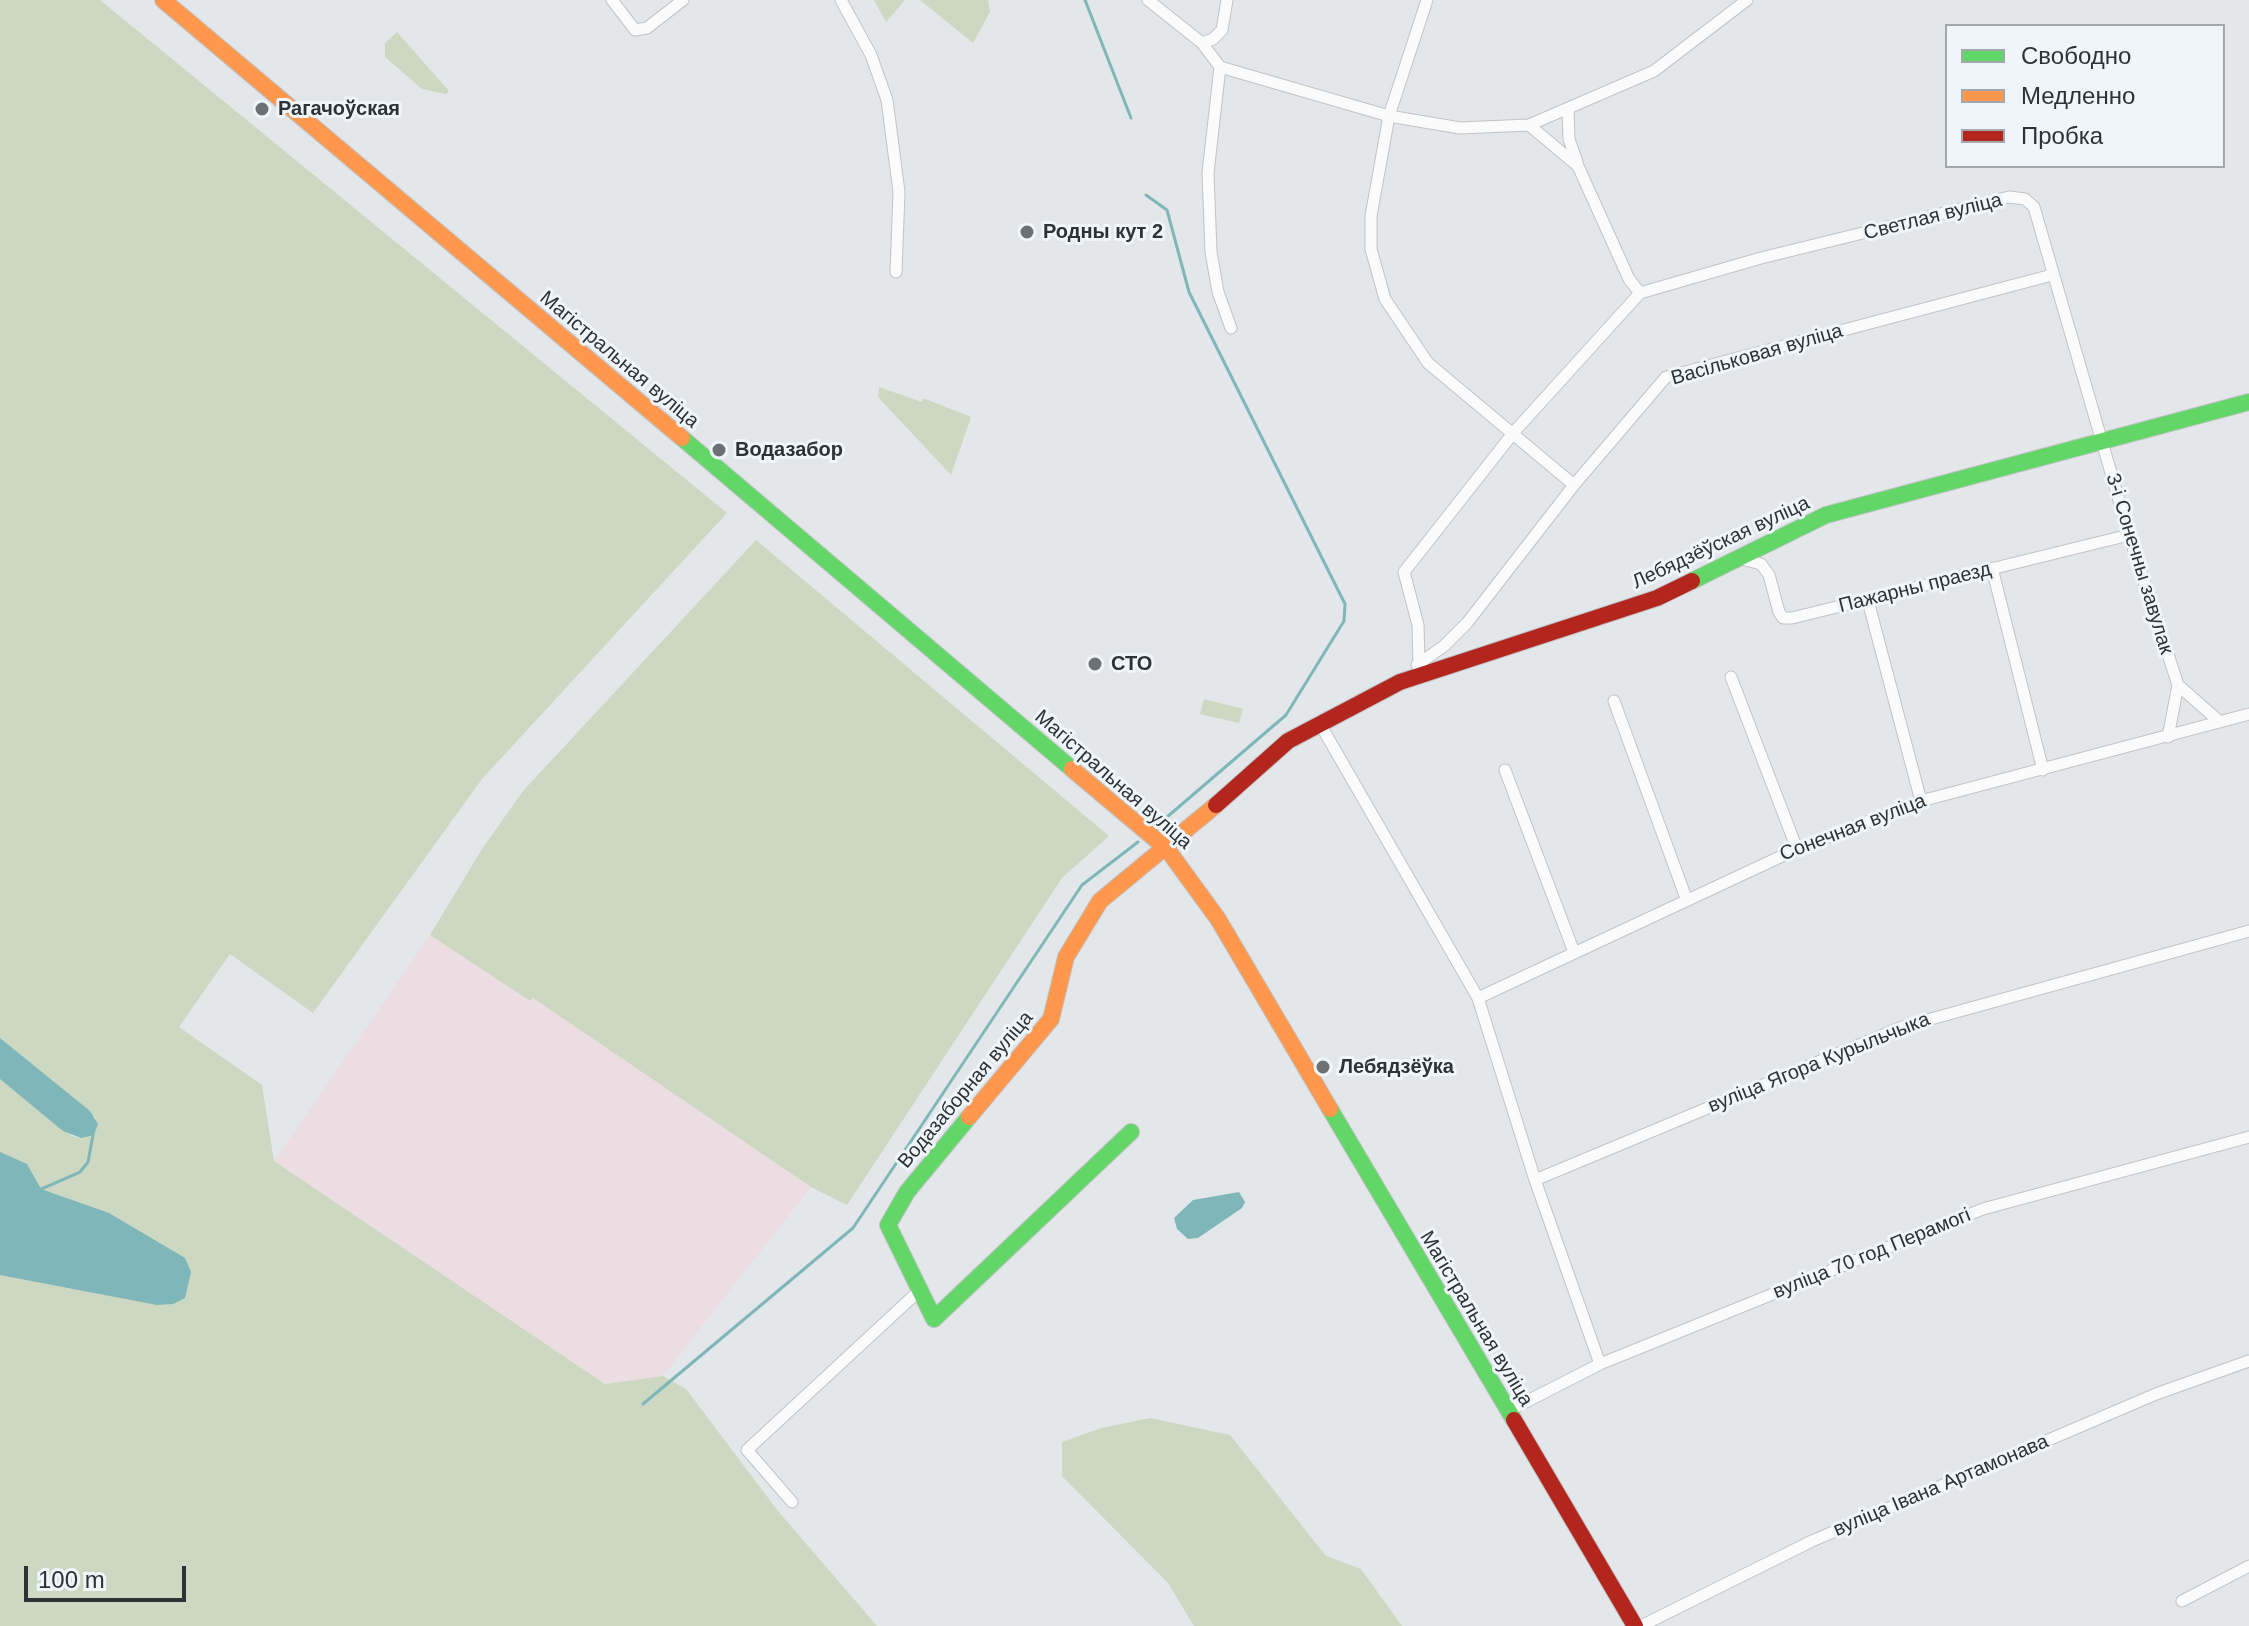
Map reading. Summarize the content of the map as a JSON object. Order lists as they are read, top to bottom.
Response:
{
  "streets": {
    "main road": ["Магістральная вуліца", "Лебядзёўская вуліца", "Водазаборная вуліца"],
    "street": [
      "Светлая вуліца",
      "Васільковая вуліца",
      "3-і Сонечны завулак",
      "Пажарны праезд",
      "Сонечная вуліца",
      "вуліца Ягора Курыльчыка",
      "вуліца 70 год Перамогі",
      "вуліца Івана Артамонава"
    ]
  },
  "crossings": [
    ["Светлая вуліца", "Васільковая вуліца"],
    ["Светлая вуліца", "Лебядзёўская вуліца"],
    ["Светлая вуліца", "3-і Сонечны завулак"],
    ["Васільковая вуліца", "Лебядзёўская вуліца"],
    ["Магістральная вуліца", "Лебядзёўская вуліца"],
    ["Магістральная вуліца", "Водазаборная вуліца"],
    ["Магістральная вуліца", "вуліца 70 год Перамогі"],
    ["Магістральная вуліца", "вуліца Івана Артамонава"],
    ["Лебядзёўская вуліца", "3-і Сонечны завулак"],
    ["Лебядзёўская вуліца", "Пажарны праезд"],
    ["Лебядзёўская вуліца", "Водазаборная вуліца"],
    ["3-і Сонечны завулак", "Пажарны праезд"],
    ["3-і Сонечны завулак", "Сонечная вуліца"]
  ],
  "places": [
    "Рагачоўская",
    "Родны кут 2",
    "Водазабор",
    "СТО",
    "Лебядзёўка"
  ],
  "legend": ["Свободно", "Медленно", "Пробка"],
  "scale_bar": "100 m"
}
